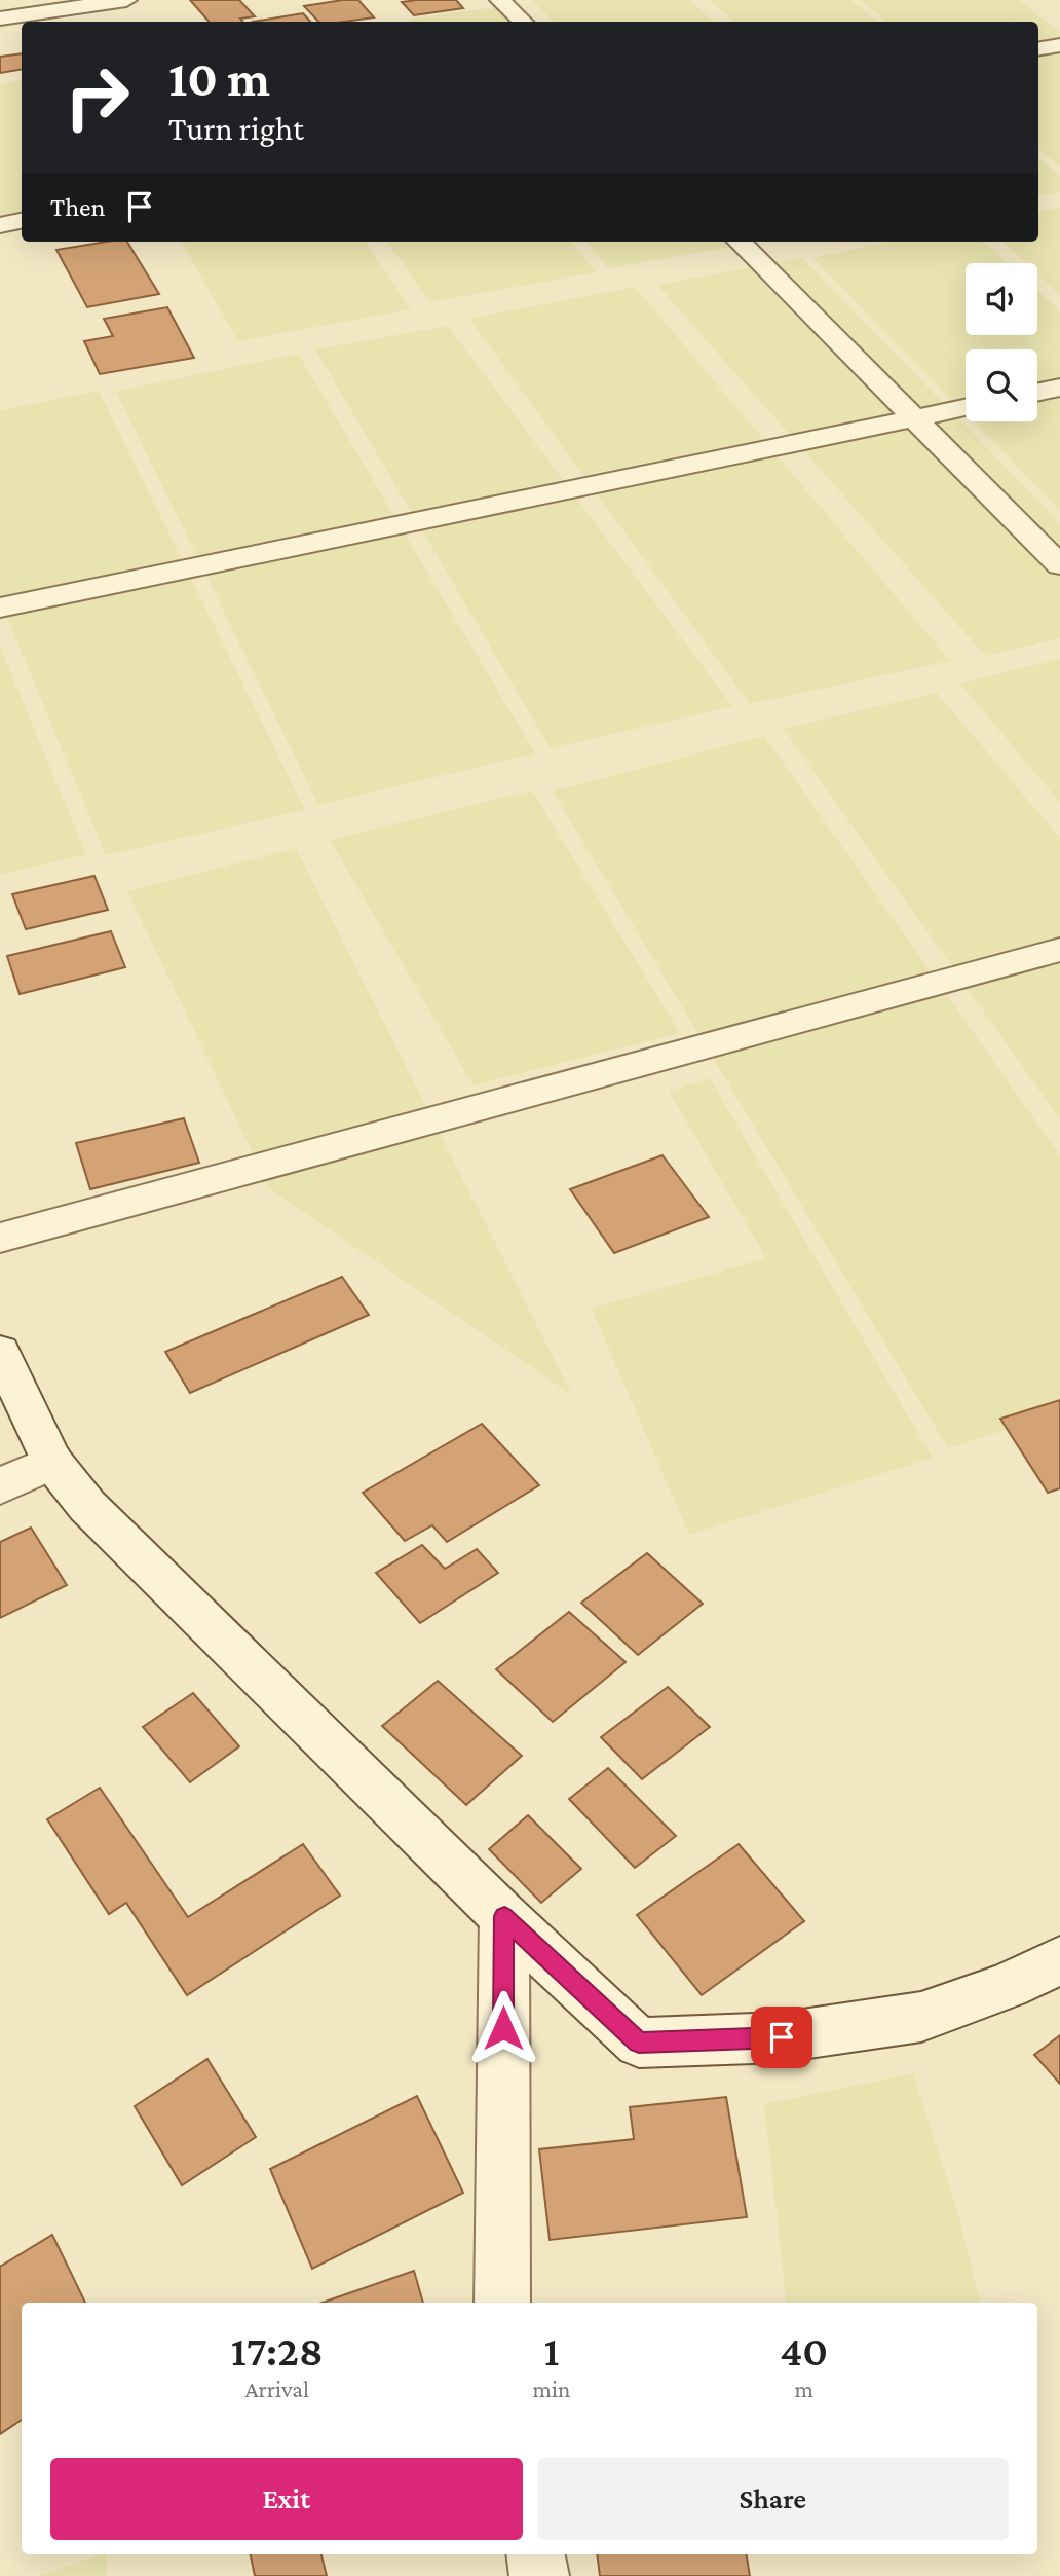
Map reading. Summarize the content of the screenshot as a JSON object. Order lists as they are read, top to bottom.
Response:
{
  "page": {
    "turn": ["10 m", "Turn right"],
    "then": "Then",
    "eta": [
      "17:28",
      "Arrival",
      "1",
      "min",
      "40",
      "m"
    ],
    "buttons": ["Exit", "Share"]
  }
}
